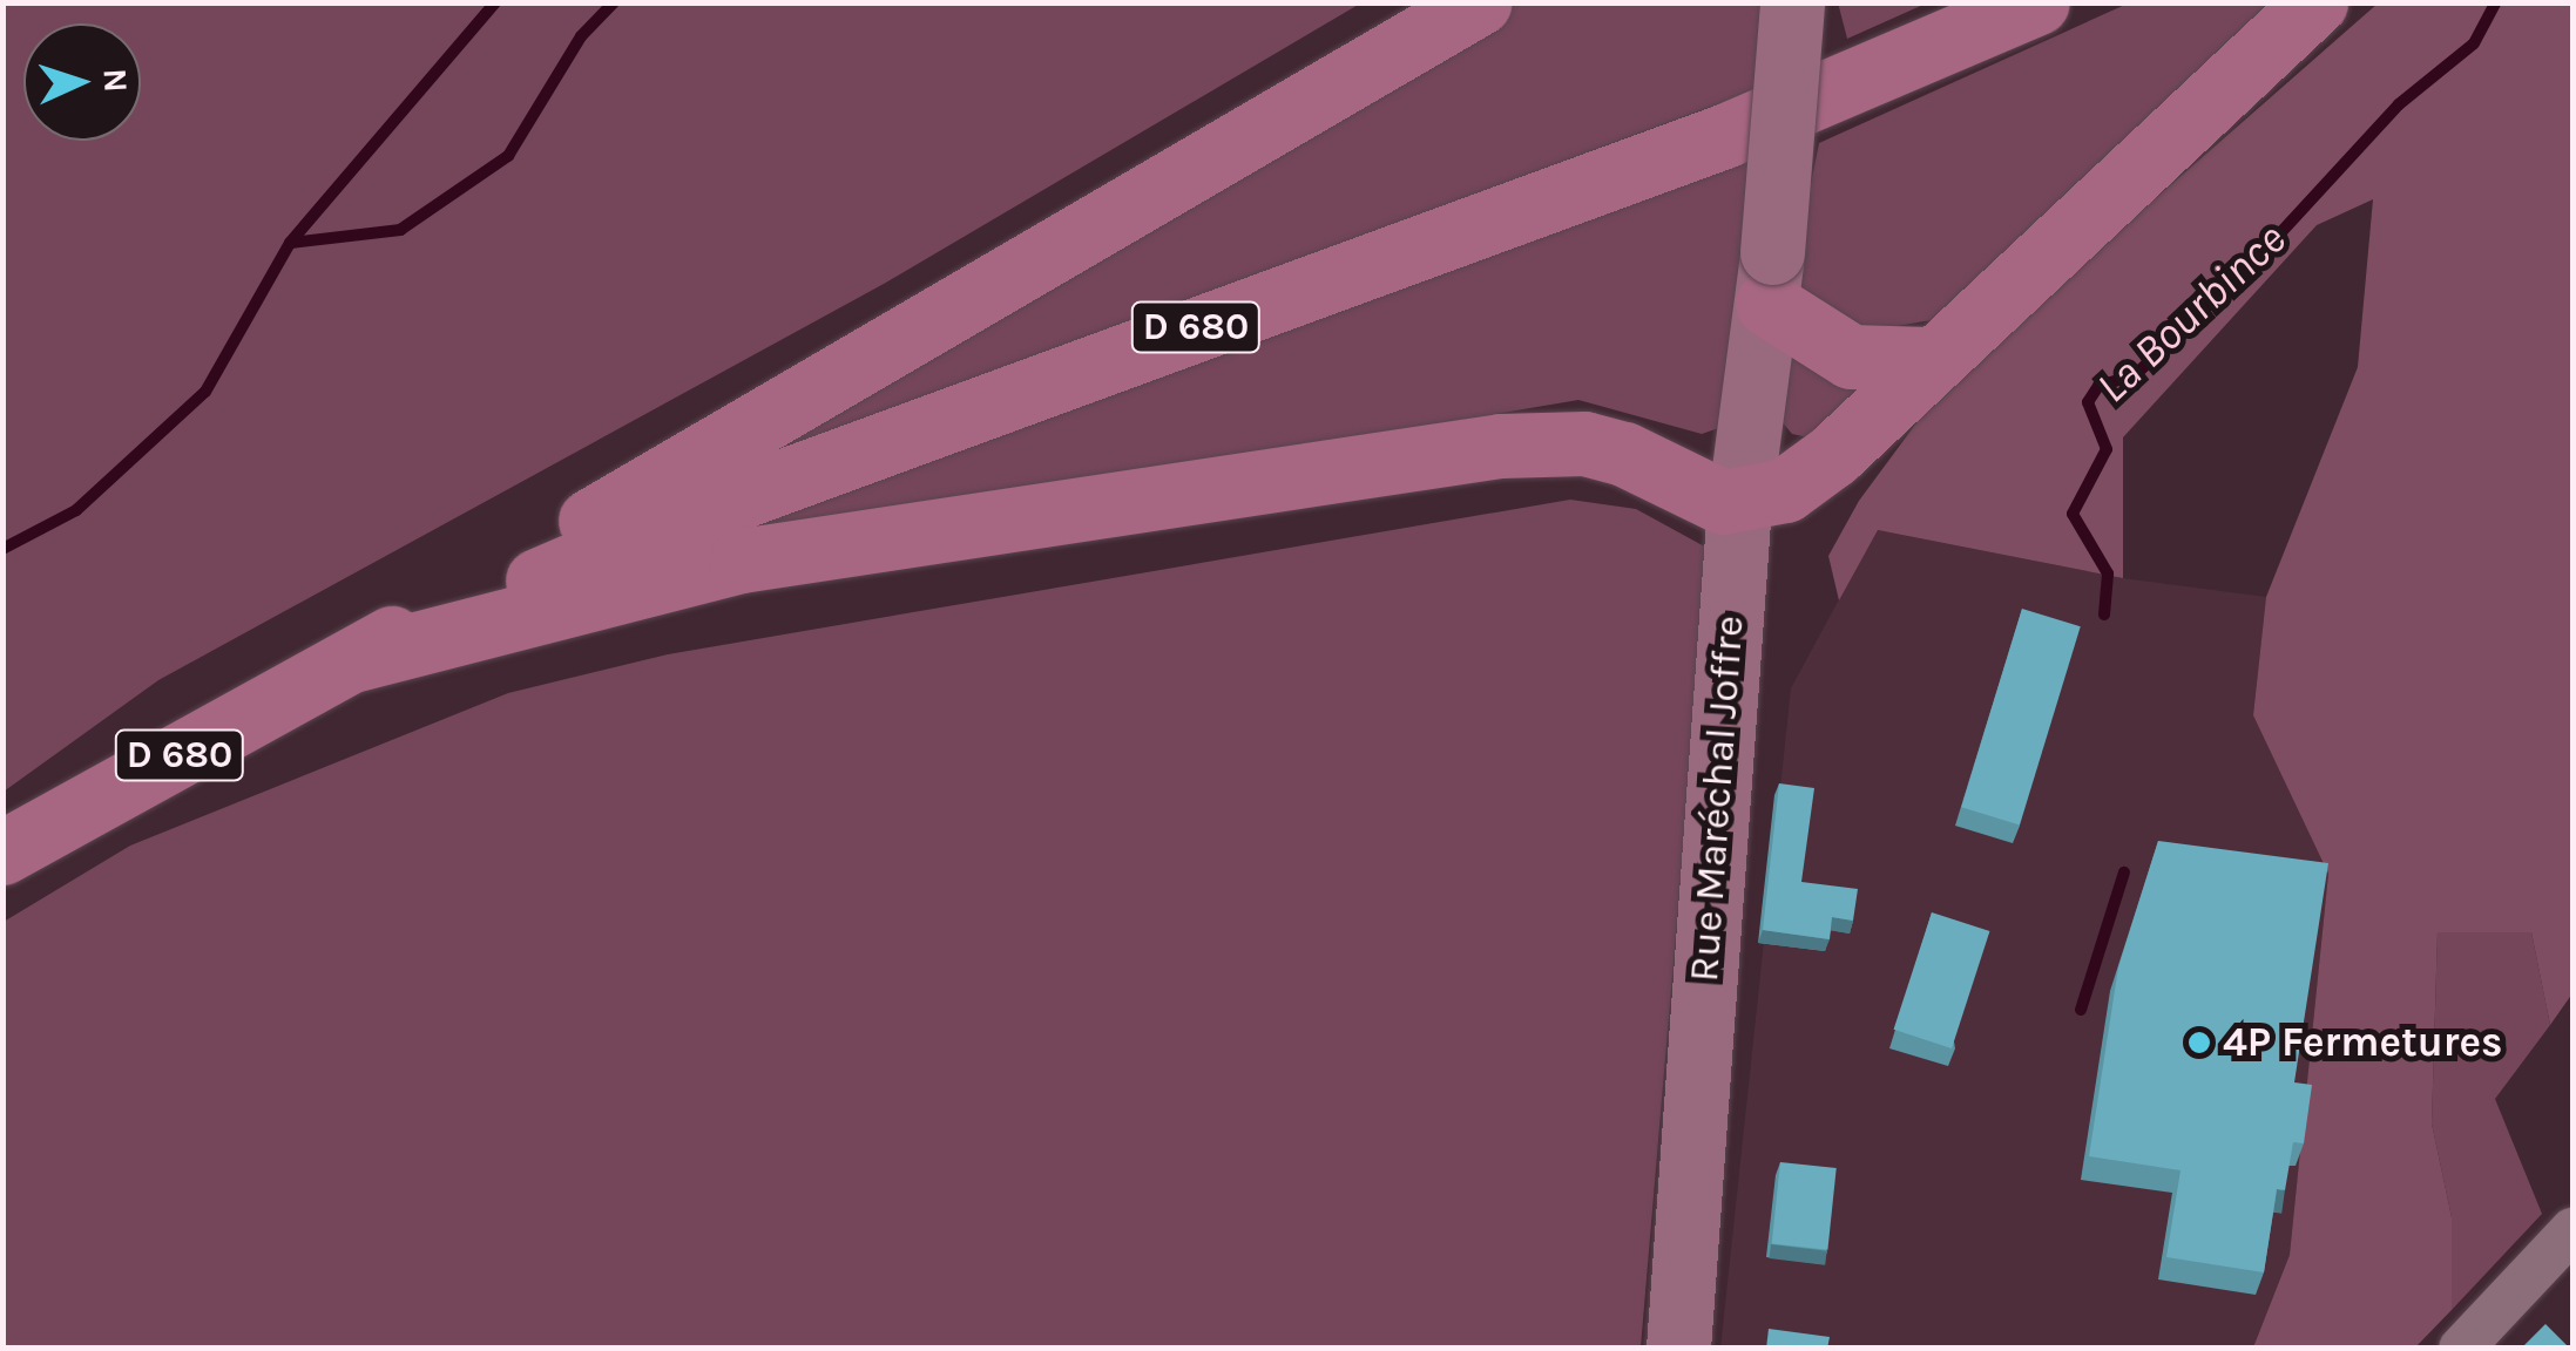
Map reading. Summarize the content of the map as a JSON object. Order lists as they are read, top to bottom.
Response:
{
  "streets": {
    "main road": ["D 680", "Rue Maréchal Joffre"]
  },
  "water": ["La Bourbince"],
  "places": ["4P Fermetures"],
  "north": "right"
}
